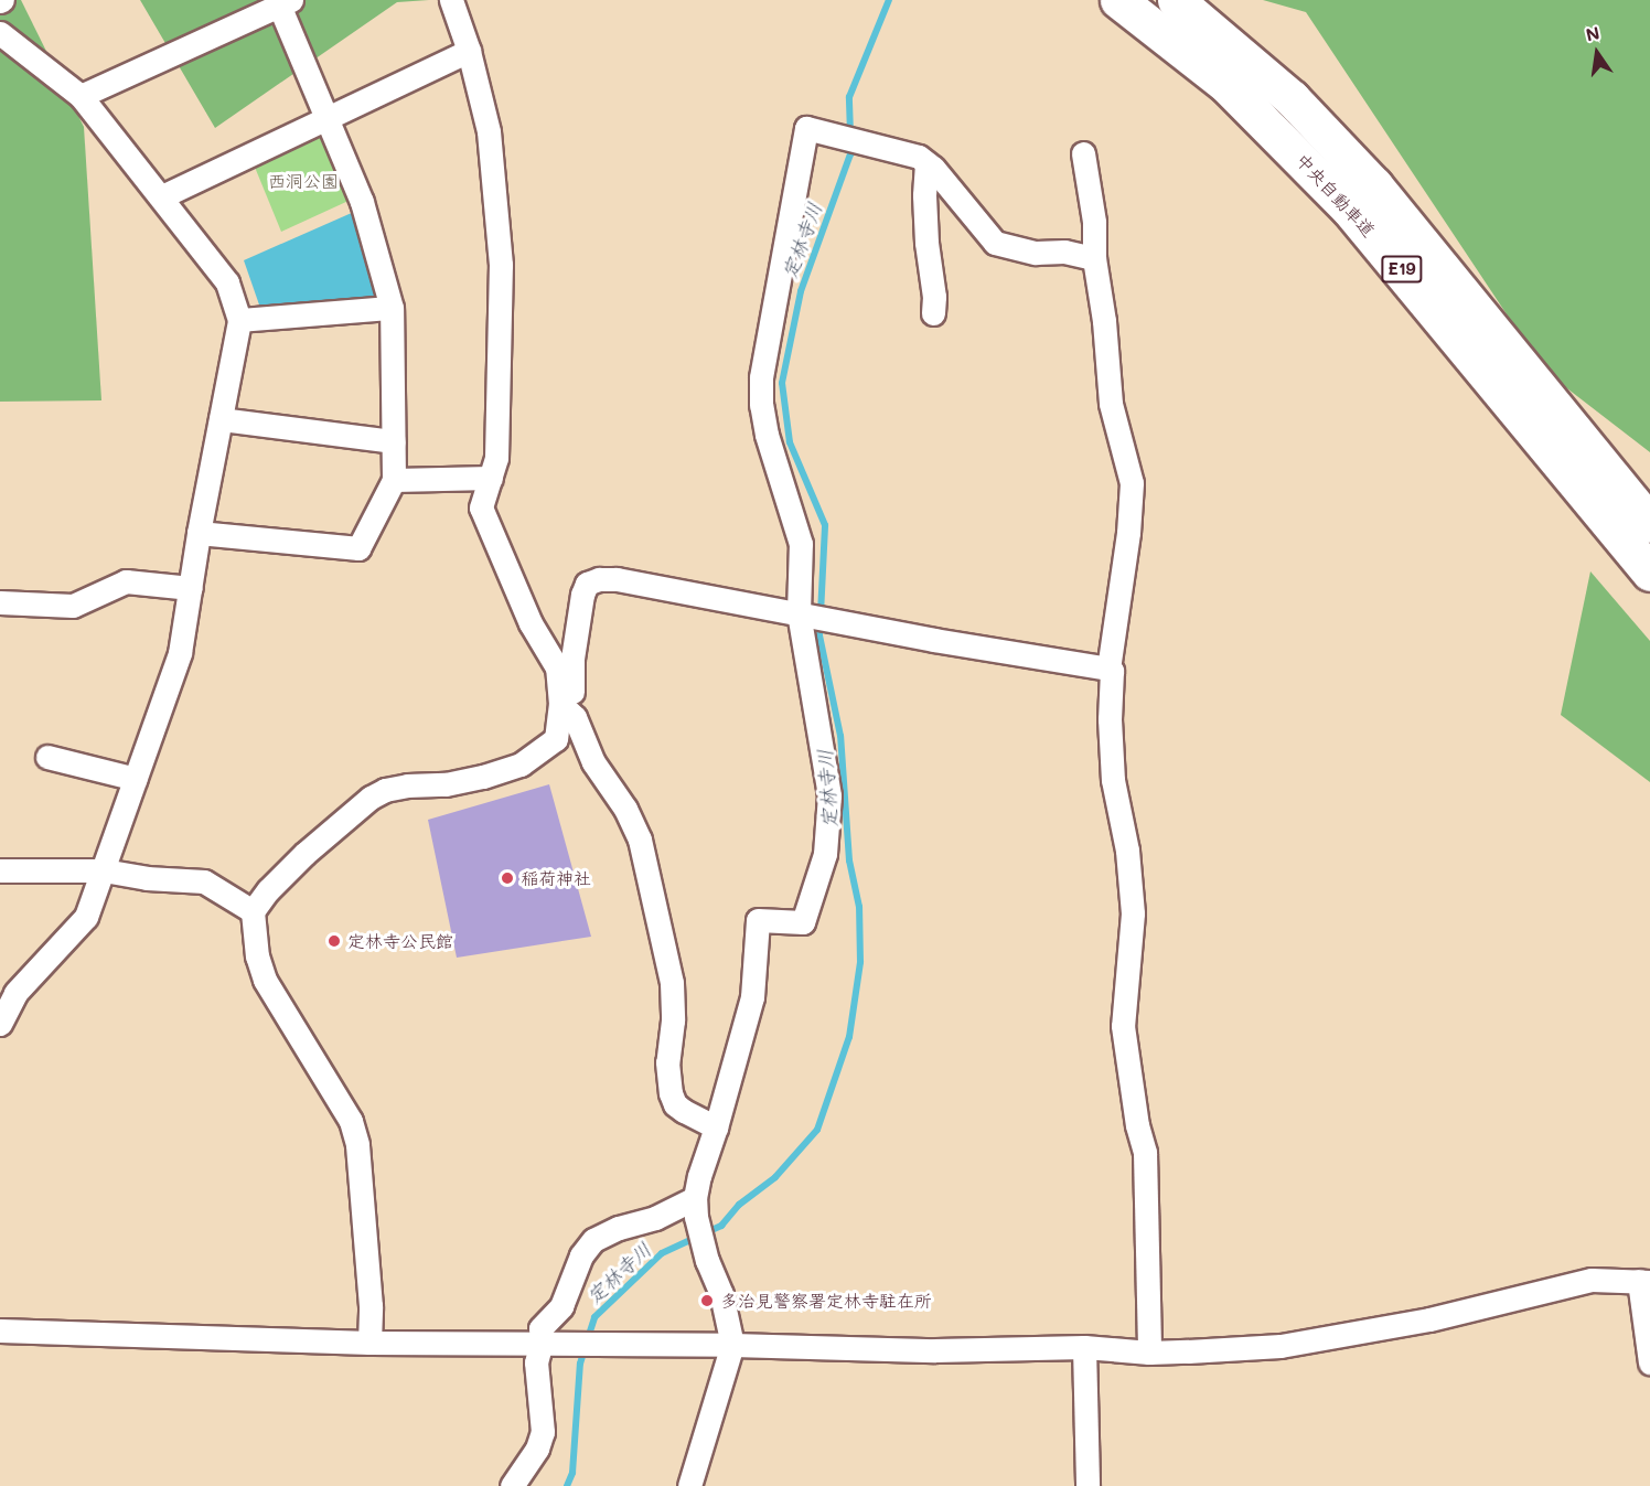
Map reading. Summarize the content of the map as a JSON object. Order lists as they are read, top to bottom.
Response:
{
  "streets": {
    "highway": ["中央自動車道", "E19"]
  },
  "water": ["定林寺川"],
  "parks": ["西洞公園"],
  "places": ["稲荷神社", "定林寺公民館", "多治見警察署定林寺駐在所"],
  "north": "top"
}
